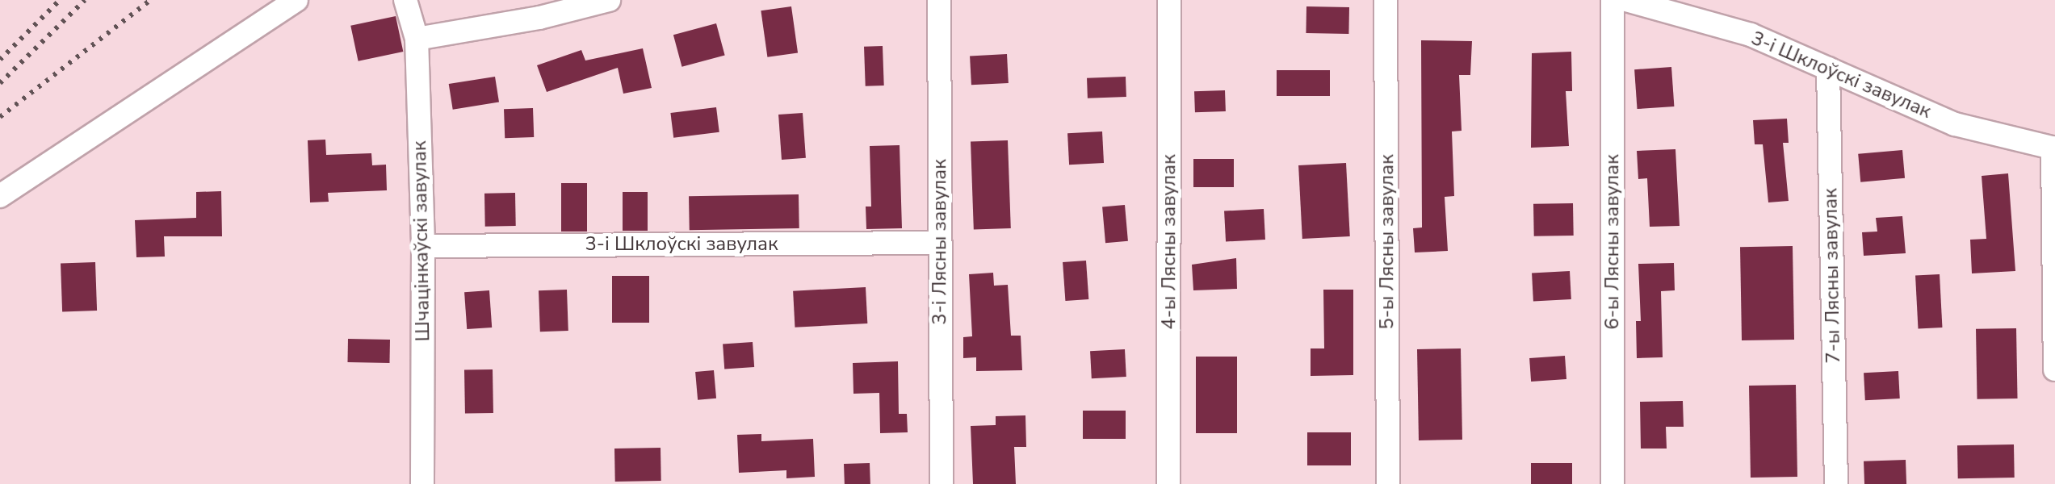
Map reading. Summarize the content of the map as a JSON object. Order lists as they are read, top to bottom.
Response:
{
  "streets": {
    "street": [
      "3-і Шклоўскі завулак",
      "Шчацінкаўскі завулак",
      "3-і Лясны завулак",
      "4-ы Лясны завулак",
      "5-ы Лясны завулак",
      "6-ы Лясны завулак",
      "7-ы Лясны завулак"
    ]
  },
  "crossings": [
    ["3-і Шклоўскі завулак", "Шчацінкаўскі завулак"],
    ["3-і Шклоўскі завулак", "3-і Лясны завулак"],
    ["3-і Шклоўскі завулак", "7-ы Лясны завулак"]
  ]
}
